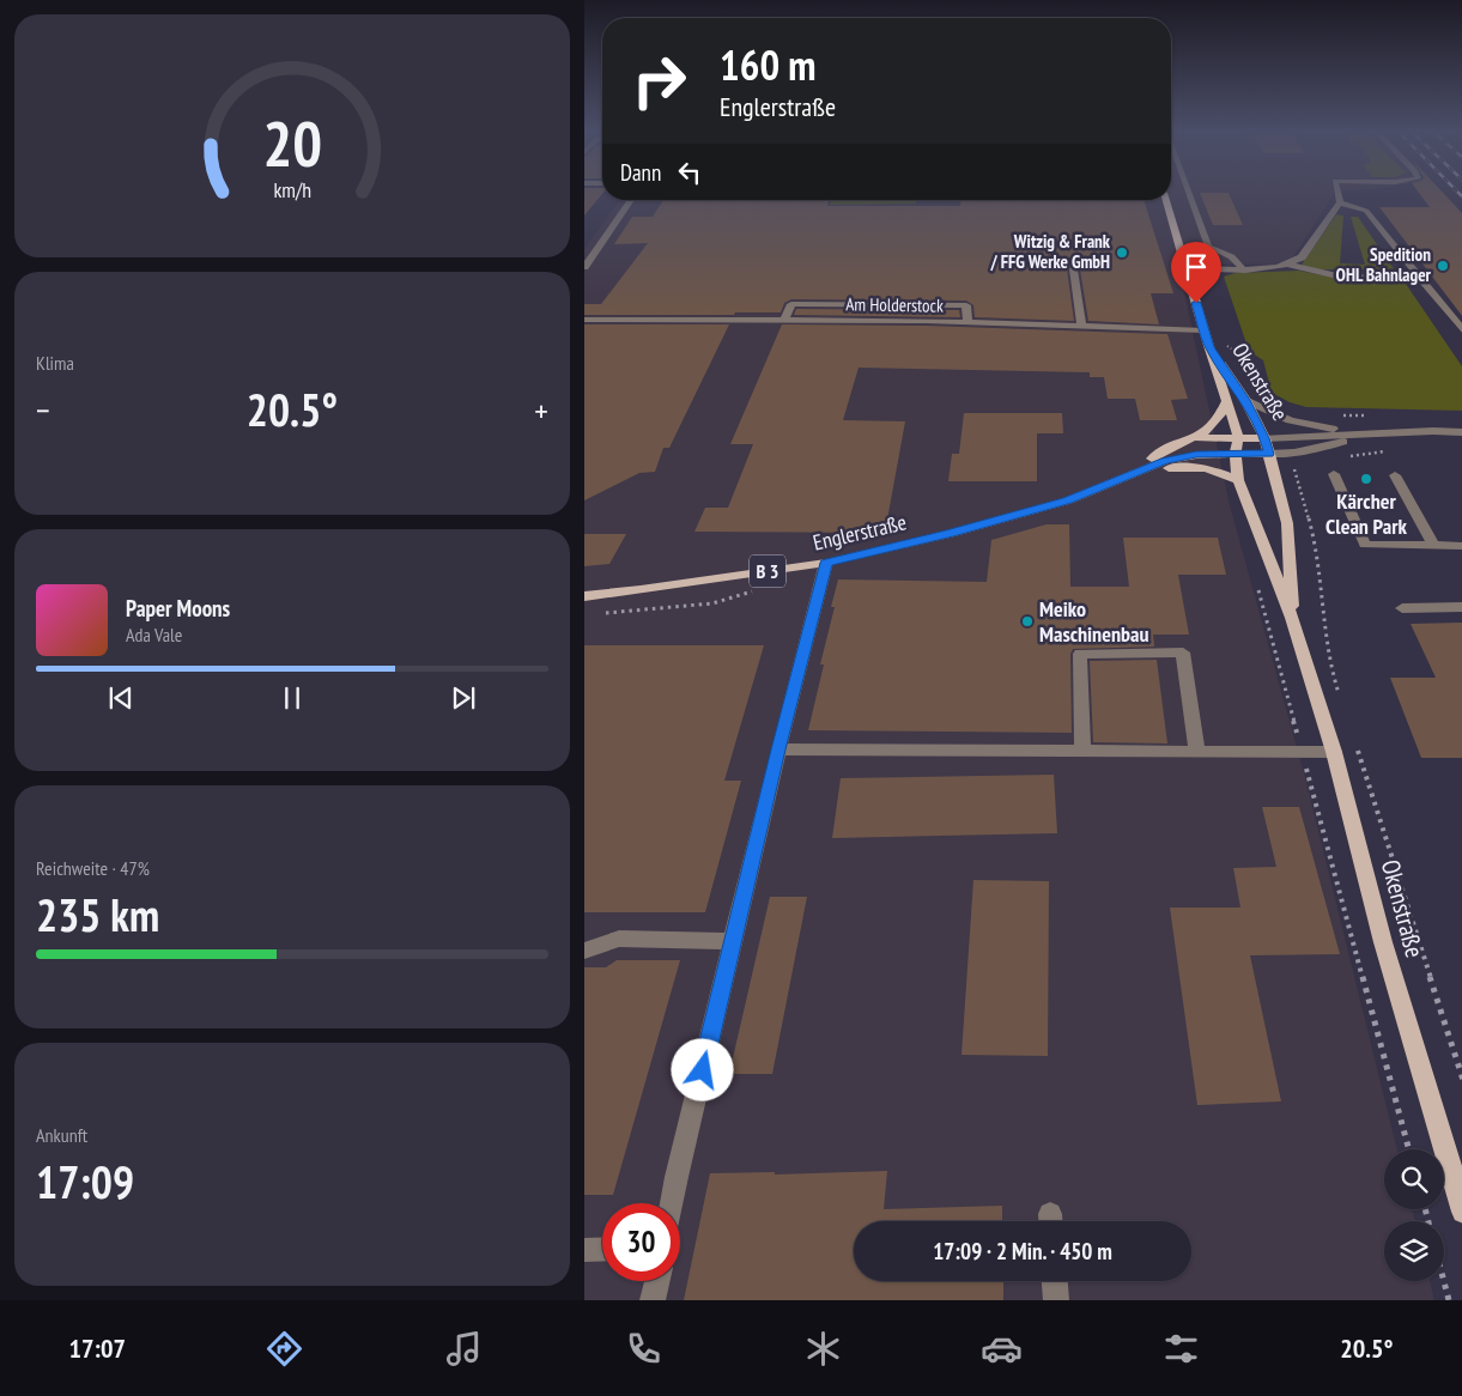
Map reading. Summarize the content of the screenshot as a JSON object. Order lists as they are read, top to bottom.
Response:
{
  "streets": {
    "main road": ["Okenstraße", "Englerstraße", "B 3"],
    "street": ["Am Holderstock"]
  },
  "crossings": [
    ["Am Holderstock", "Okenstraße"],
    ["Okenstraße", "Englerstraße"]
  ],
  "places": [
    "Witzig & Frank / FFG Werke GmbH",
    "Spedition OHL Bahnlager",
    "Kärcher Clean Park",
    "Meiko Maschinenbau"
  ],
  "page": {
    "turn": ["160 m", "Englerstraße"],
    "then": "Dann",
    "tile": [
      "Klima",
      ["Reichweite · 47%", "235 km"],
      ["Ankunft", "17:09"]
    ],
    "heat": ["−", "20.5°", "+"],
    "song": ["Paper Moons", "Ada Vale"],
    "limit": "30",
    "trip": "17:09 · 2 Min. · 450 m",
    "tabs": ["17:07", "20.5°"],
    "gauge": ["20", "km/h"]
  }
}
